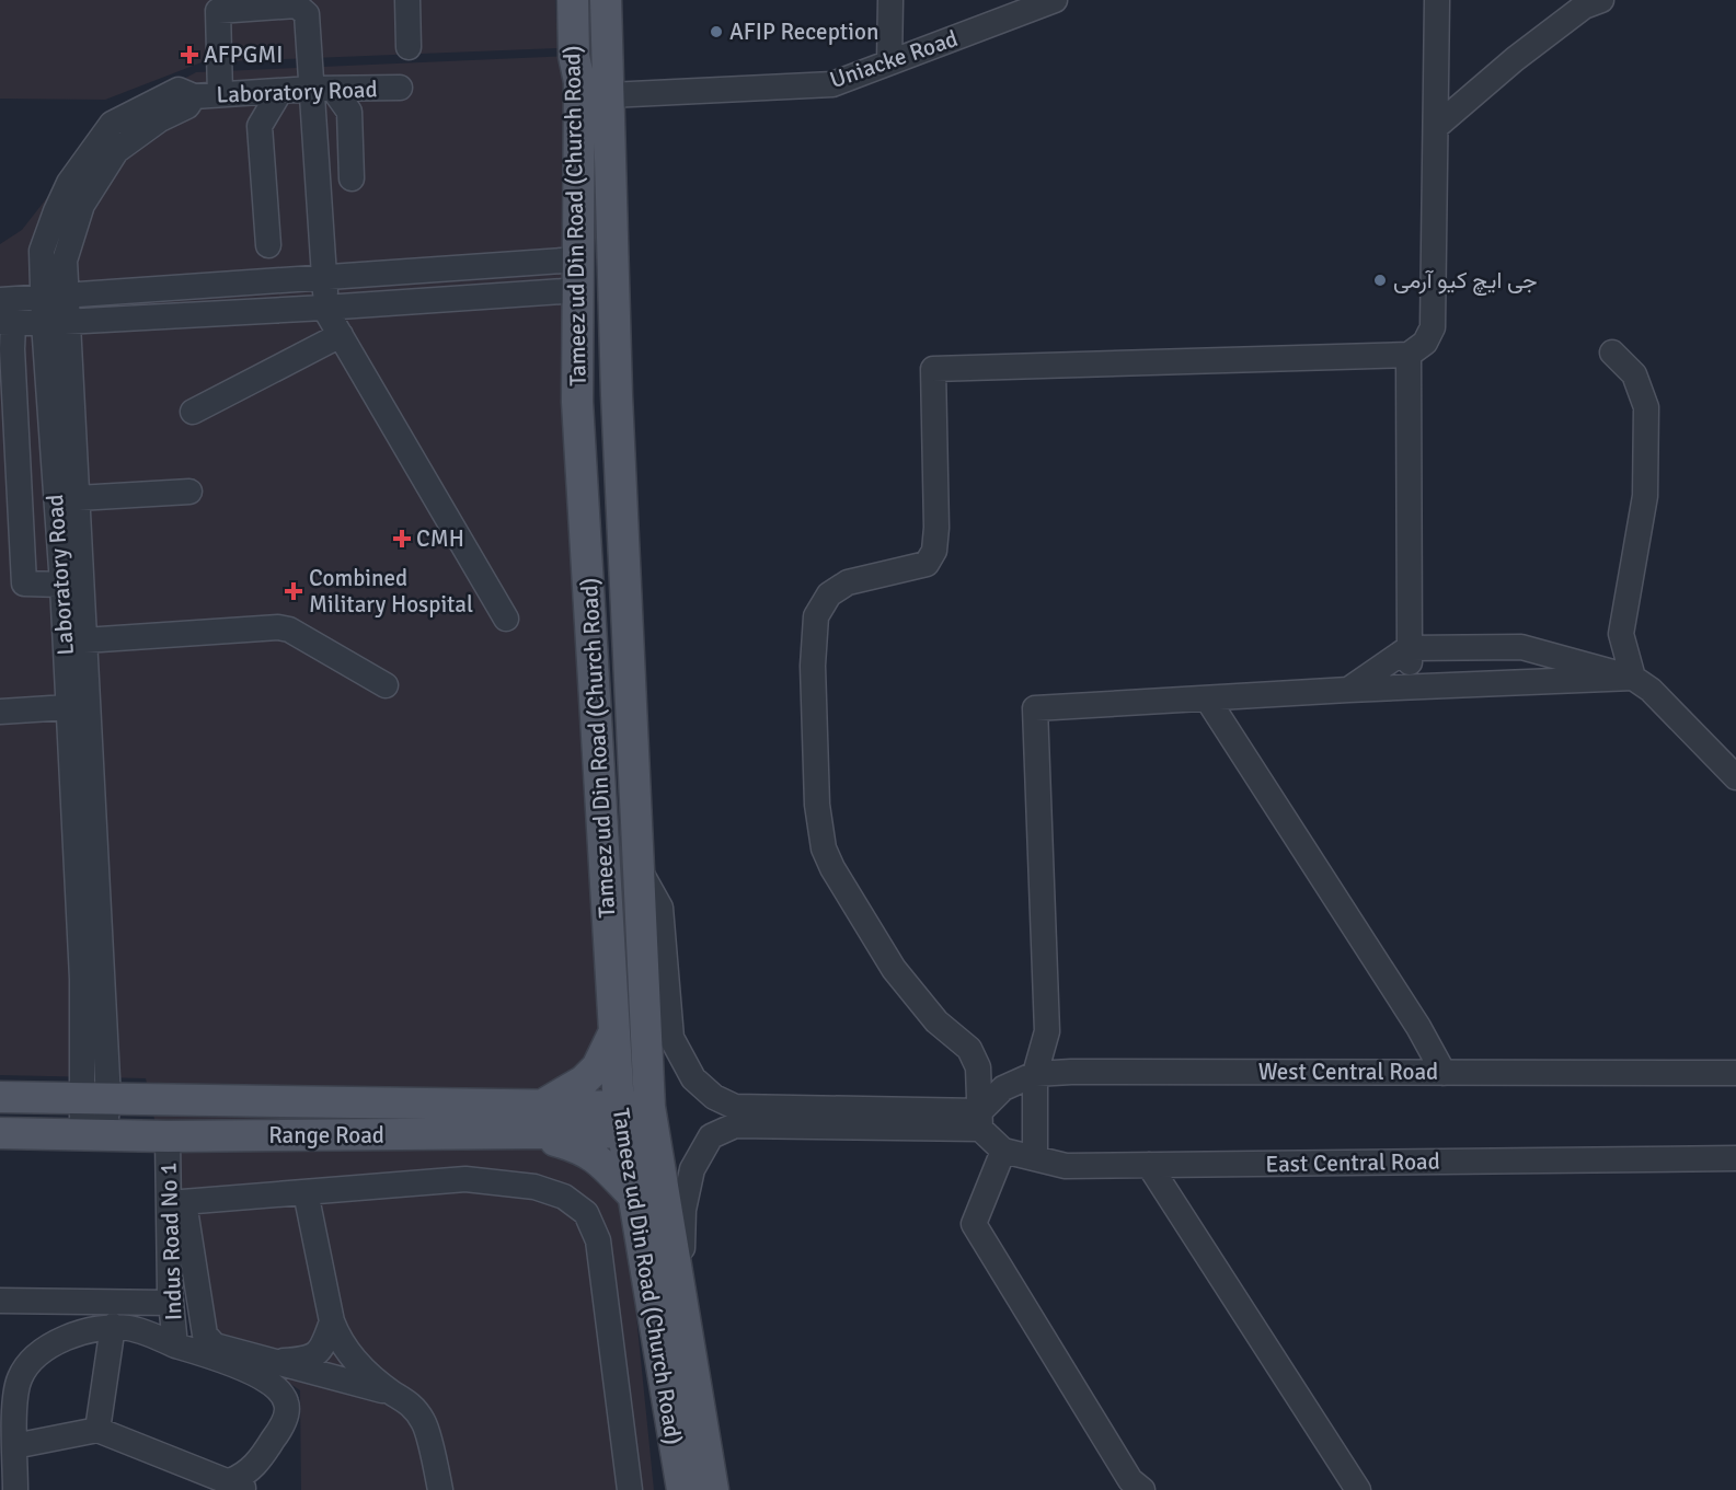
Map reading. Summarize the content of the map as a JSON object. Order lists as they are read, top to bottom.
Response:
{
  "streets": {
    "main road": ["Tameez ud Din Road (Church Road)", "Range Road"],
    "street": [
      "Uniacke Road",
      "Laboratory Road",
      "West Central Road",
      "East Central Road",
      "Indus Road No 1"
    ]
  },
  "crossings": [
    ["Uniacke Road", "Tameez ud Din Road (Church Road)"],
    ["Laboratory Road", "Range Road"],
    ["Tameez ud Din Road (Church Road)", "Range Road"],
    ["Range Road", "Indus Road No 1"]
  ],
  "places": {
    "other": ["AFIP Reception", "جی ایچ کیو آرمی"],
    "health": ["AFPGMI", "CMH", "Combined Military Hospital"]
  }
}
